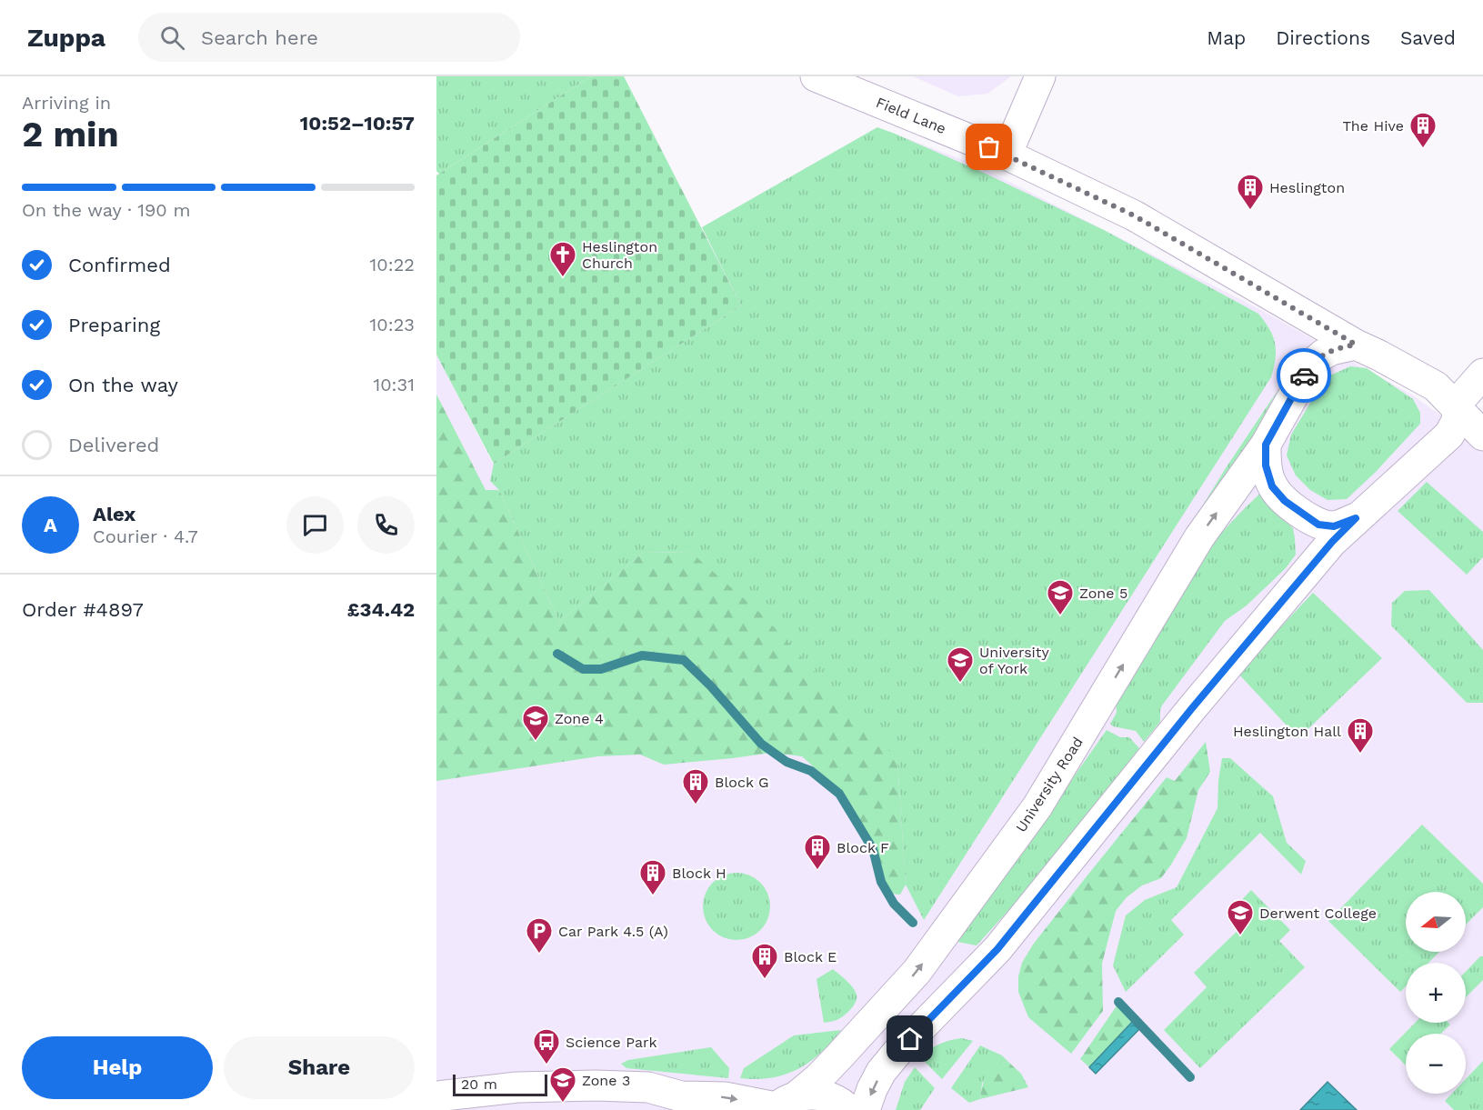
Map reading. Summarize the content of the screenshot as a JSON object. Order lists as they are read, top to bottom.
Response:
{
  "streets": {
    "street": ["Field Lane", "University Road"]
  },
  "crossings": [
    ["Field Lane", "University Road"]
  ],
  "places": {
    "building": [
      "The Hive",
      "Heslington",
      "Heslington Hall",
      "Block G",
      "Block F",
      "Block H",
      "Block E"
    ],
    "church": ["Heslington Church"],
    "school or university": [
      "Zone 5",
      "University of York",
      "Zone 4",
      "Derwent College",
      "Zone 3"
    ],
    "parking": ["Car Park 4.5 (A)"],
    "bus stop": ["Science Park"]
  },
  "scale_bar": "20 m",
  "north": "left",
  "page": {
    "header": "Zuppa",
    "search": "Search here",
    "nav": ["Map", "Directions", "Saved"],
    "heading": ["2 min", "Arriving in", "10:52–10:57"],
    "panel": [
      "Alex",
      "Courier · 4.7",
      "Order #4897",
      "£34.42"
    ],
    "bar": "On the way · 190 m",
    "list": [
      ["Confirmed", "10:22"],
      ["Preparing", "10:23"],
      ["On the way", "10:31"],
      "Delivered"
    ],
    "round": "A",
    "map_buttons": ["+", "−"],
    "buttons": ["Help", "Share"],
    "scale": "20 m"
  }
}
